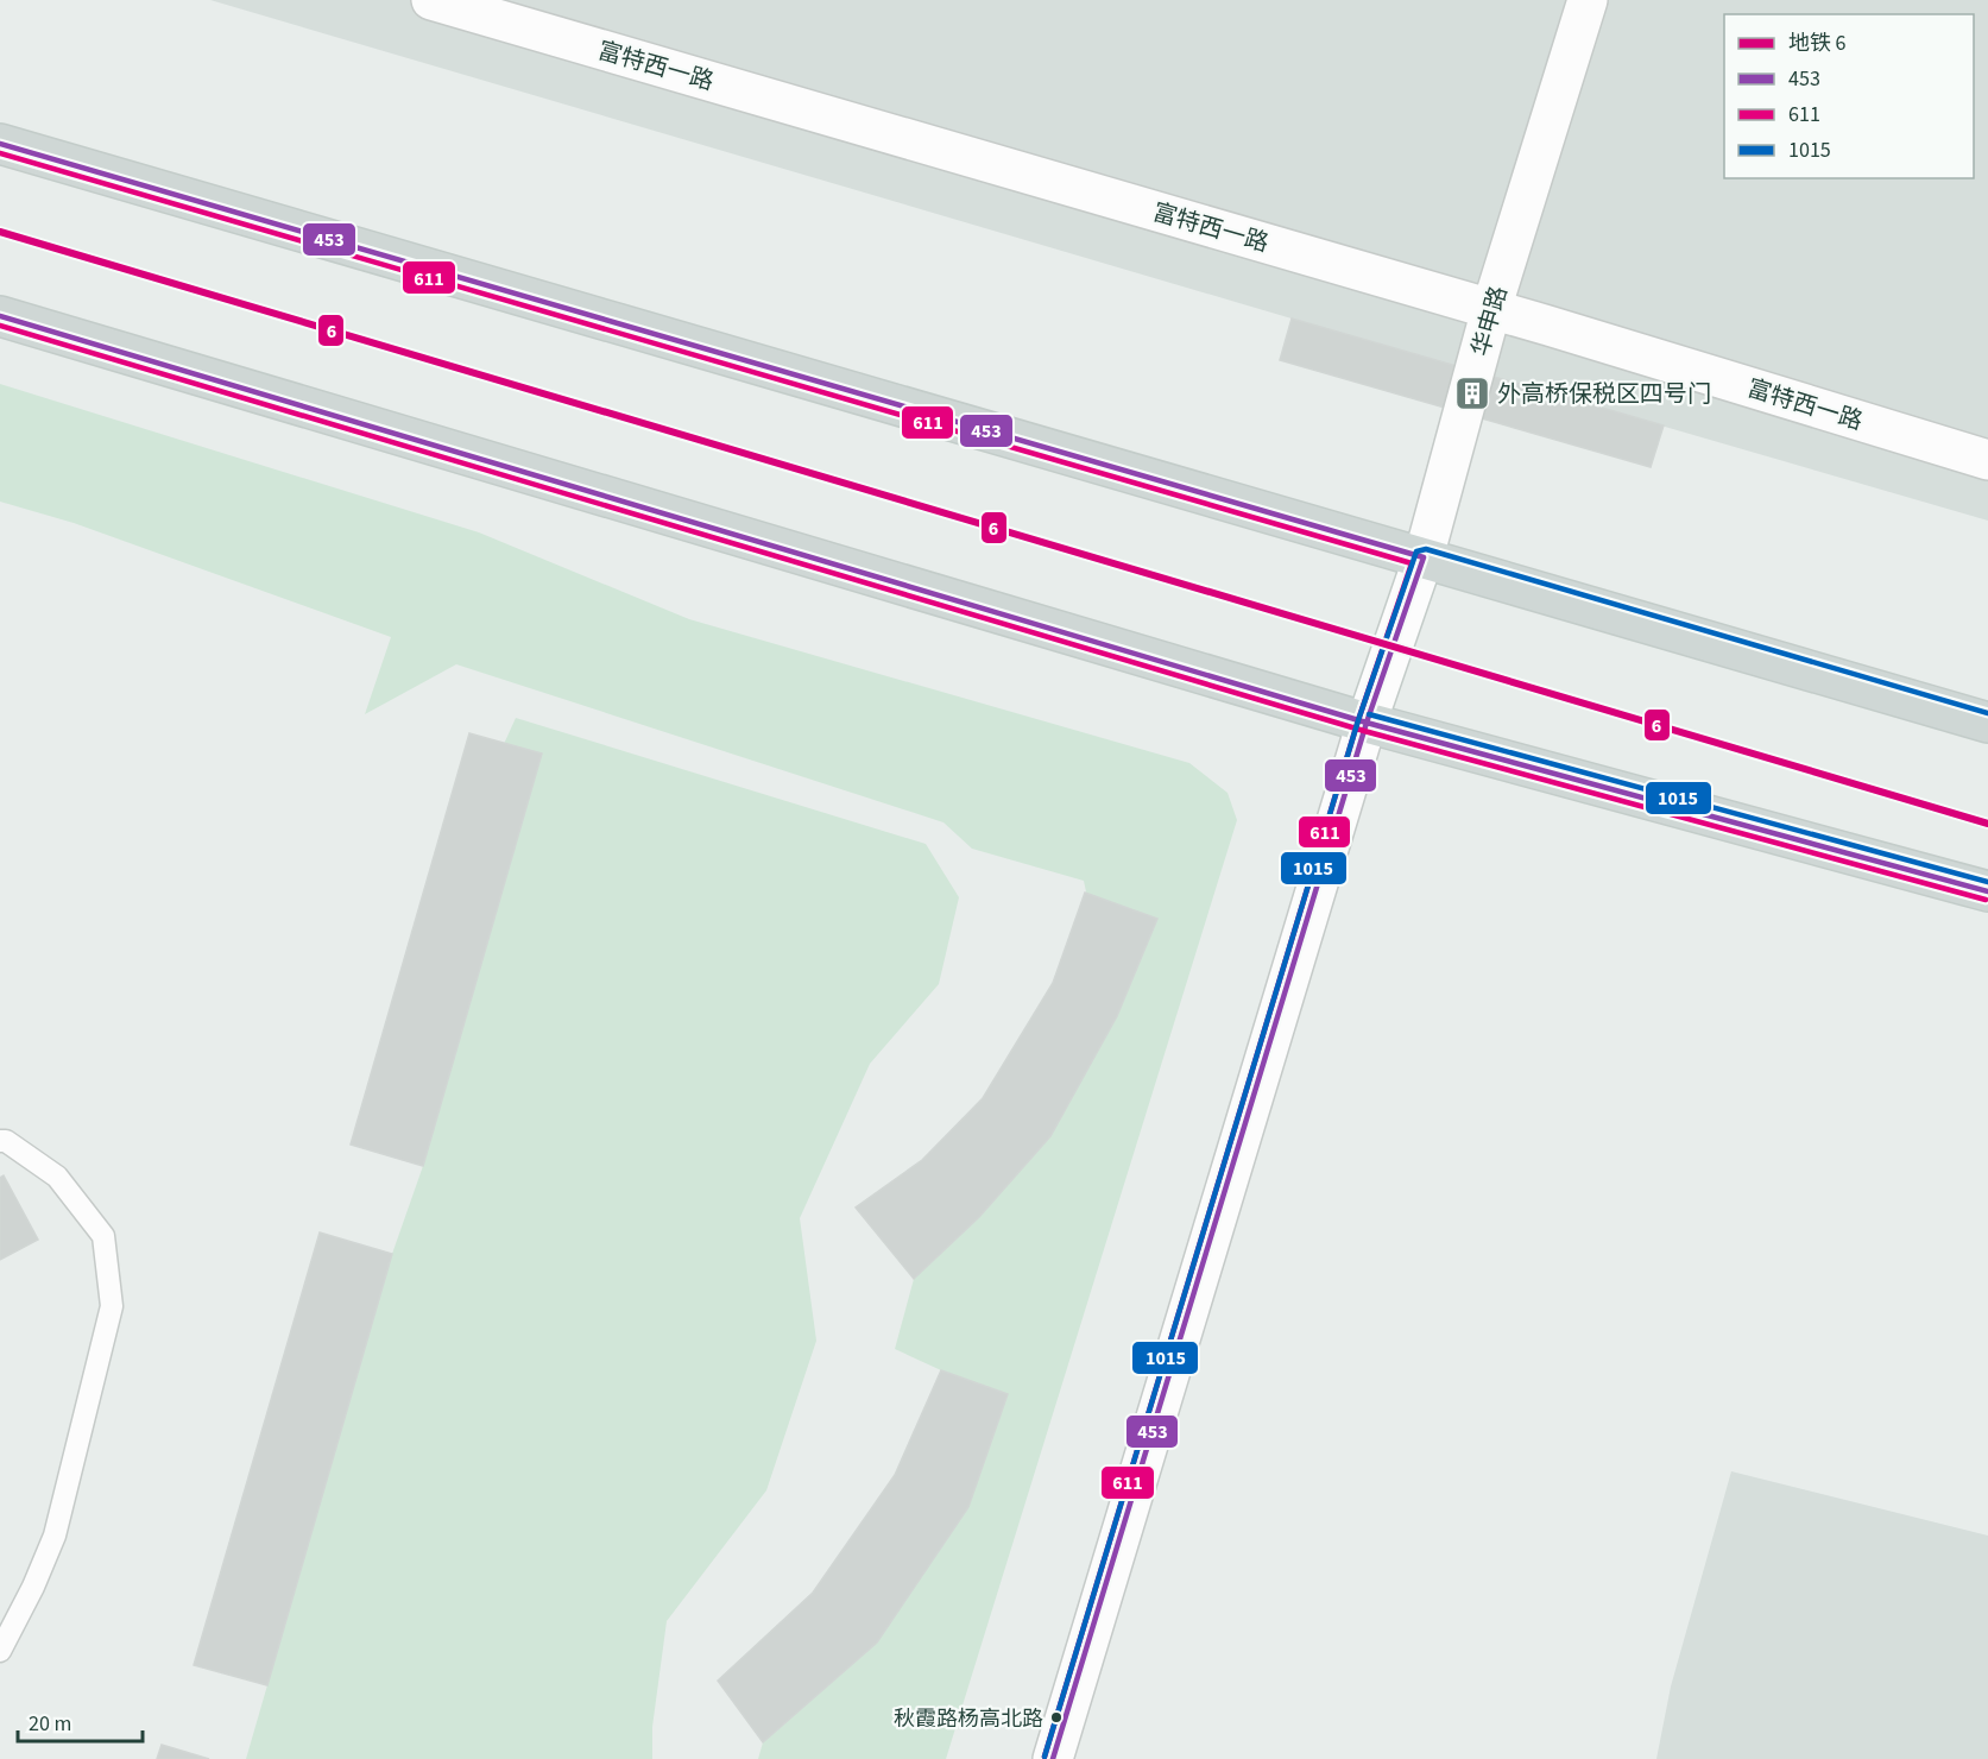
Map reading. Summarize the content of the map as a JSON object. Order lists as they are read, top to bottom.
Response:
{
  "streets": {
    "street": ["富特西一路", "华申路"]
  },
  "crossings": [
    ["富特西一路", "华申路"]
  ],
  "places": {
    "building": ["外高桥保税区四号门"],
    "other": ["秋霞路杨高北路"]
  },
  "lines": [
    "transit line 453",
    "transit line 611",
    "metro line 6",
    "transit line 1015"
  ],
  "legend": [
    "地铁 6",
    "453",
    "611",
    "1015"
  ],
  "scale_bar": "20 m"
}
